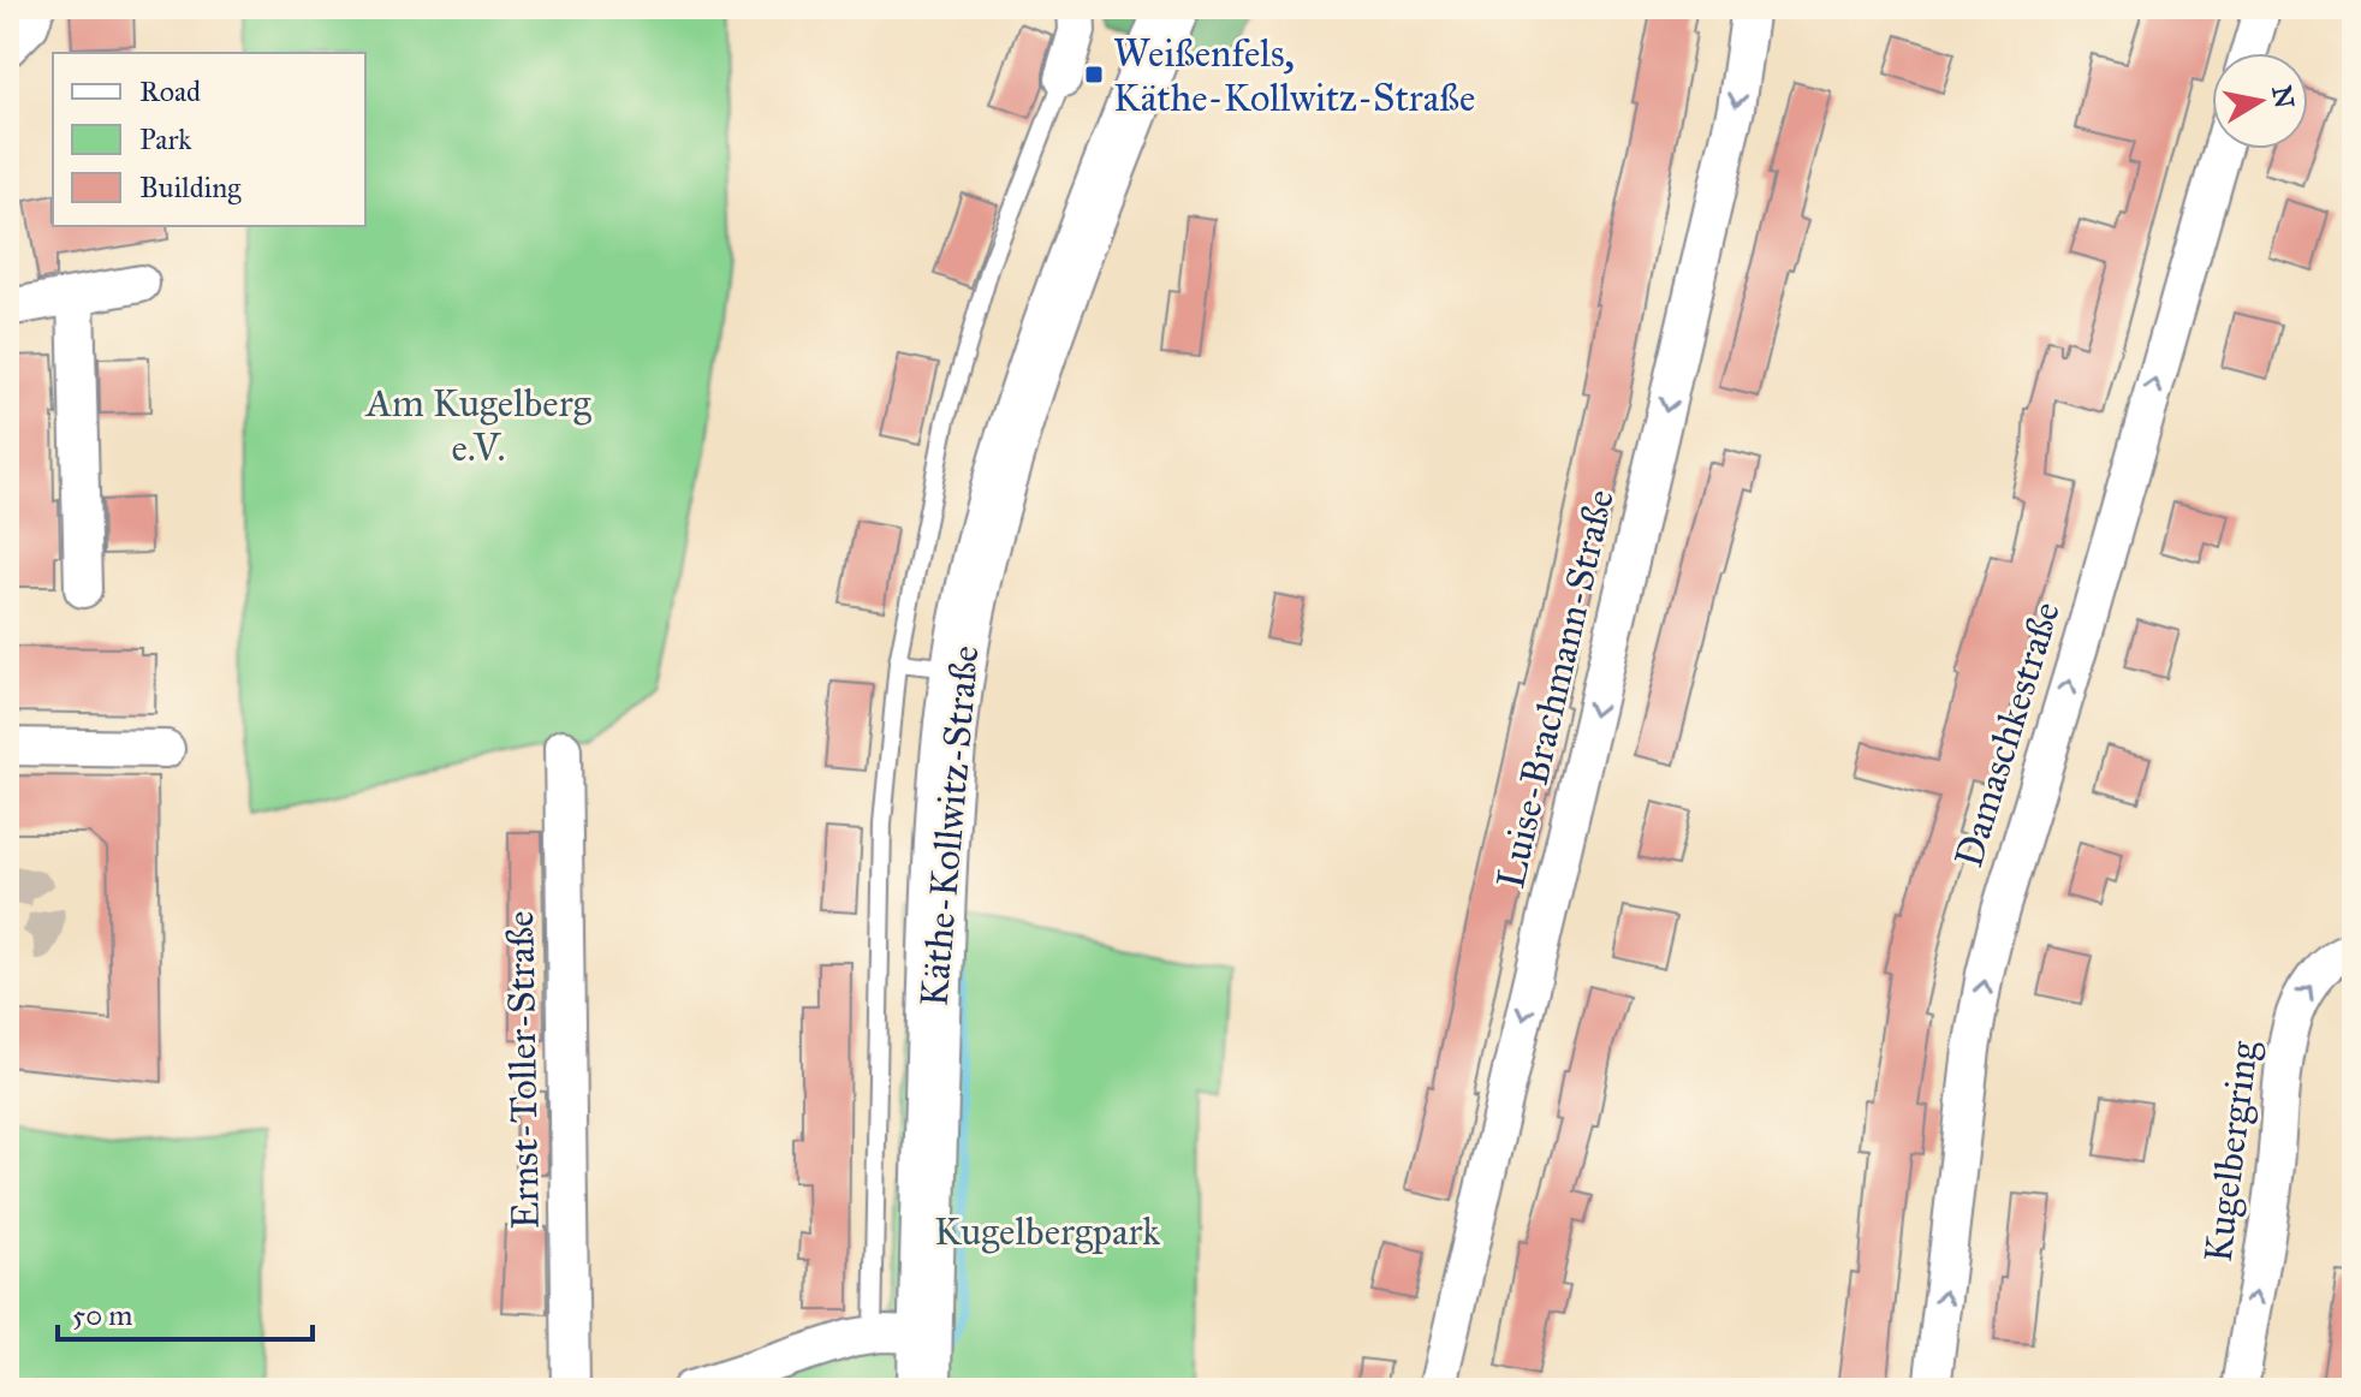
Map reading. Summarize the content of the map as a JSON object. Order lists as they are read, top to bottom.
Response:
{
  "streets": {
    "main road": ["Käthe-Kollwitz-Straße"],
    "street": [
      "Luise-Brachmann-Straße",
      "Damaschkestraße",
      "Ernst-Toller-Straße",
      "Kugelbergring"
    ]
  },
  "one_way": ["Luise-Brachmann-Straße", "Damaschkestraße", "Kugelbergring"],
  "parks": ["Am Kugelberg e.V.", "Kugelbergpark"],
  "places": {
    "transit": ["Weißenfels, Käthe-Kollwitz-Straße"]
  },
  "legend": ["Road", "Park", "Building"],
  "scale_bar": "50 m",
  "north": "right"
}
